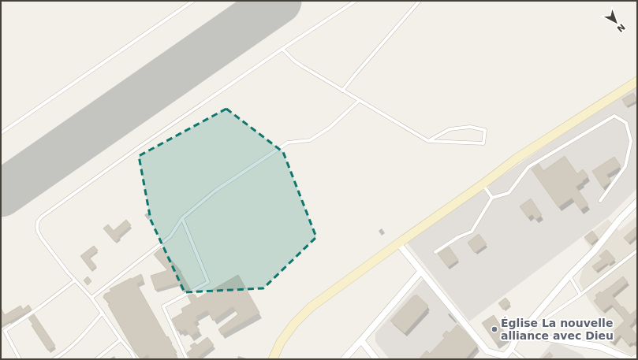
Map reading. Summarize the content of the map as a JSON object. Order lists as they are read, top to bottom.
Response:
{
  "places": ["Église La nouvelle alliance avec Dieu"],
  "north": "bottom right"
}
